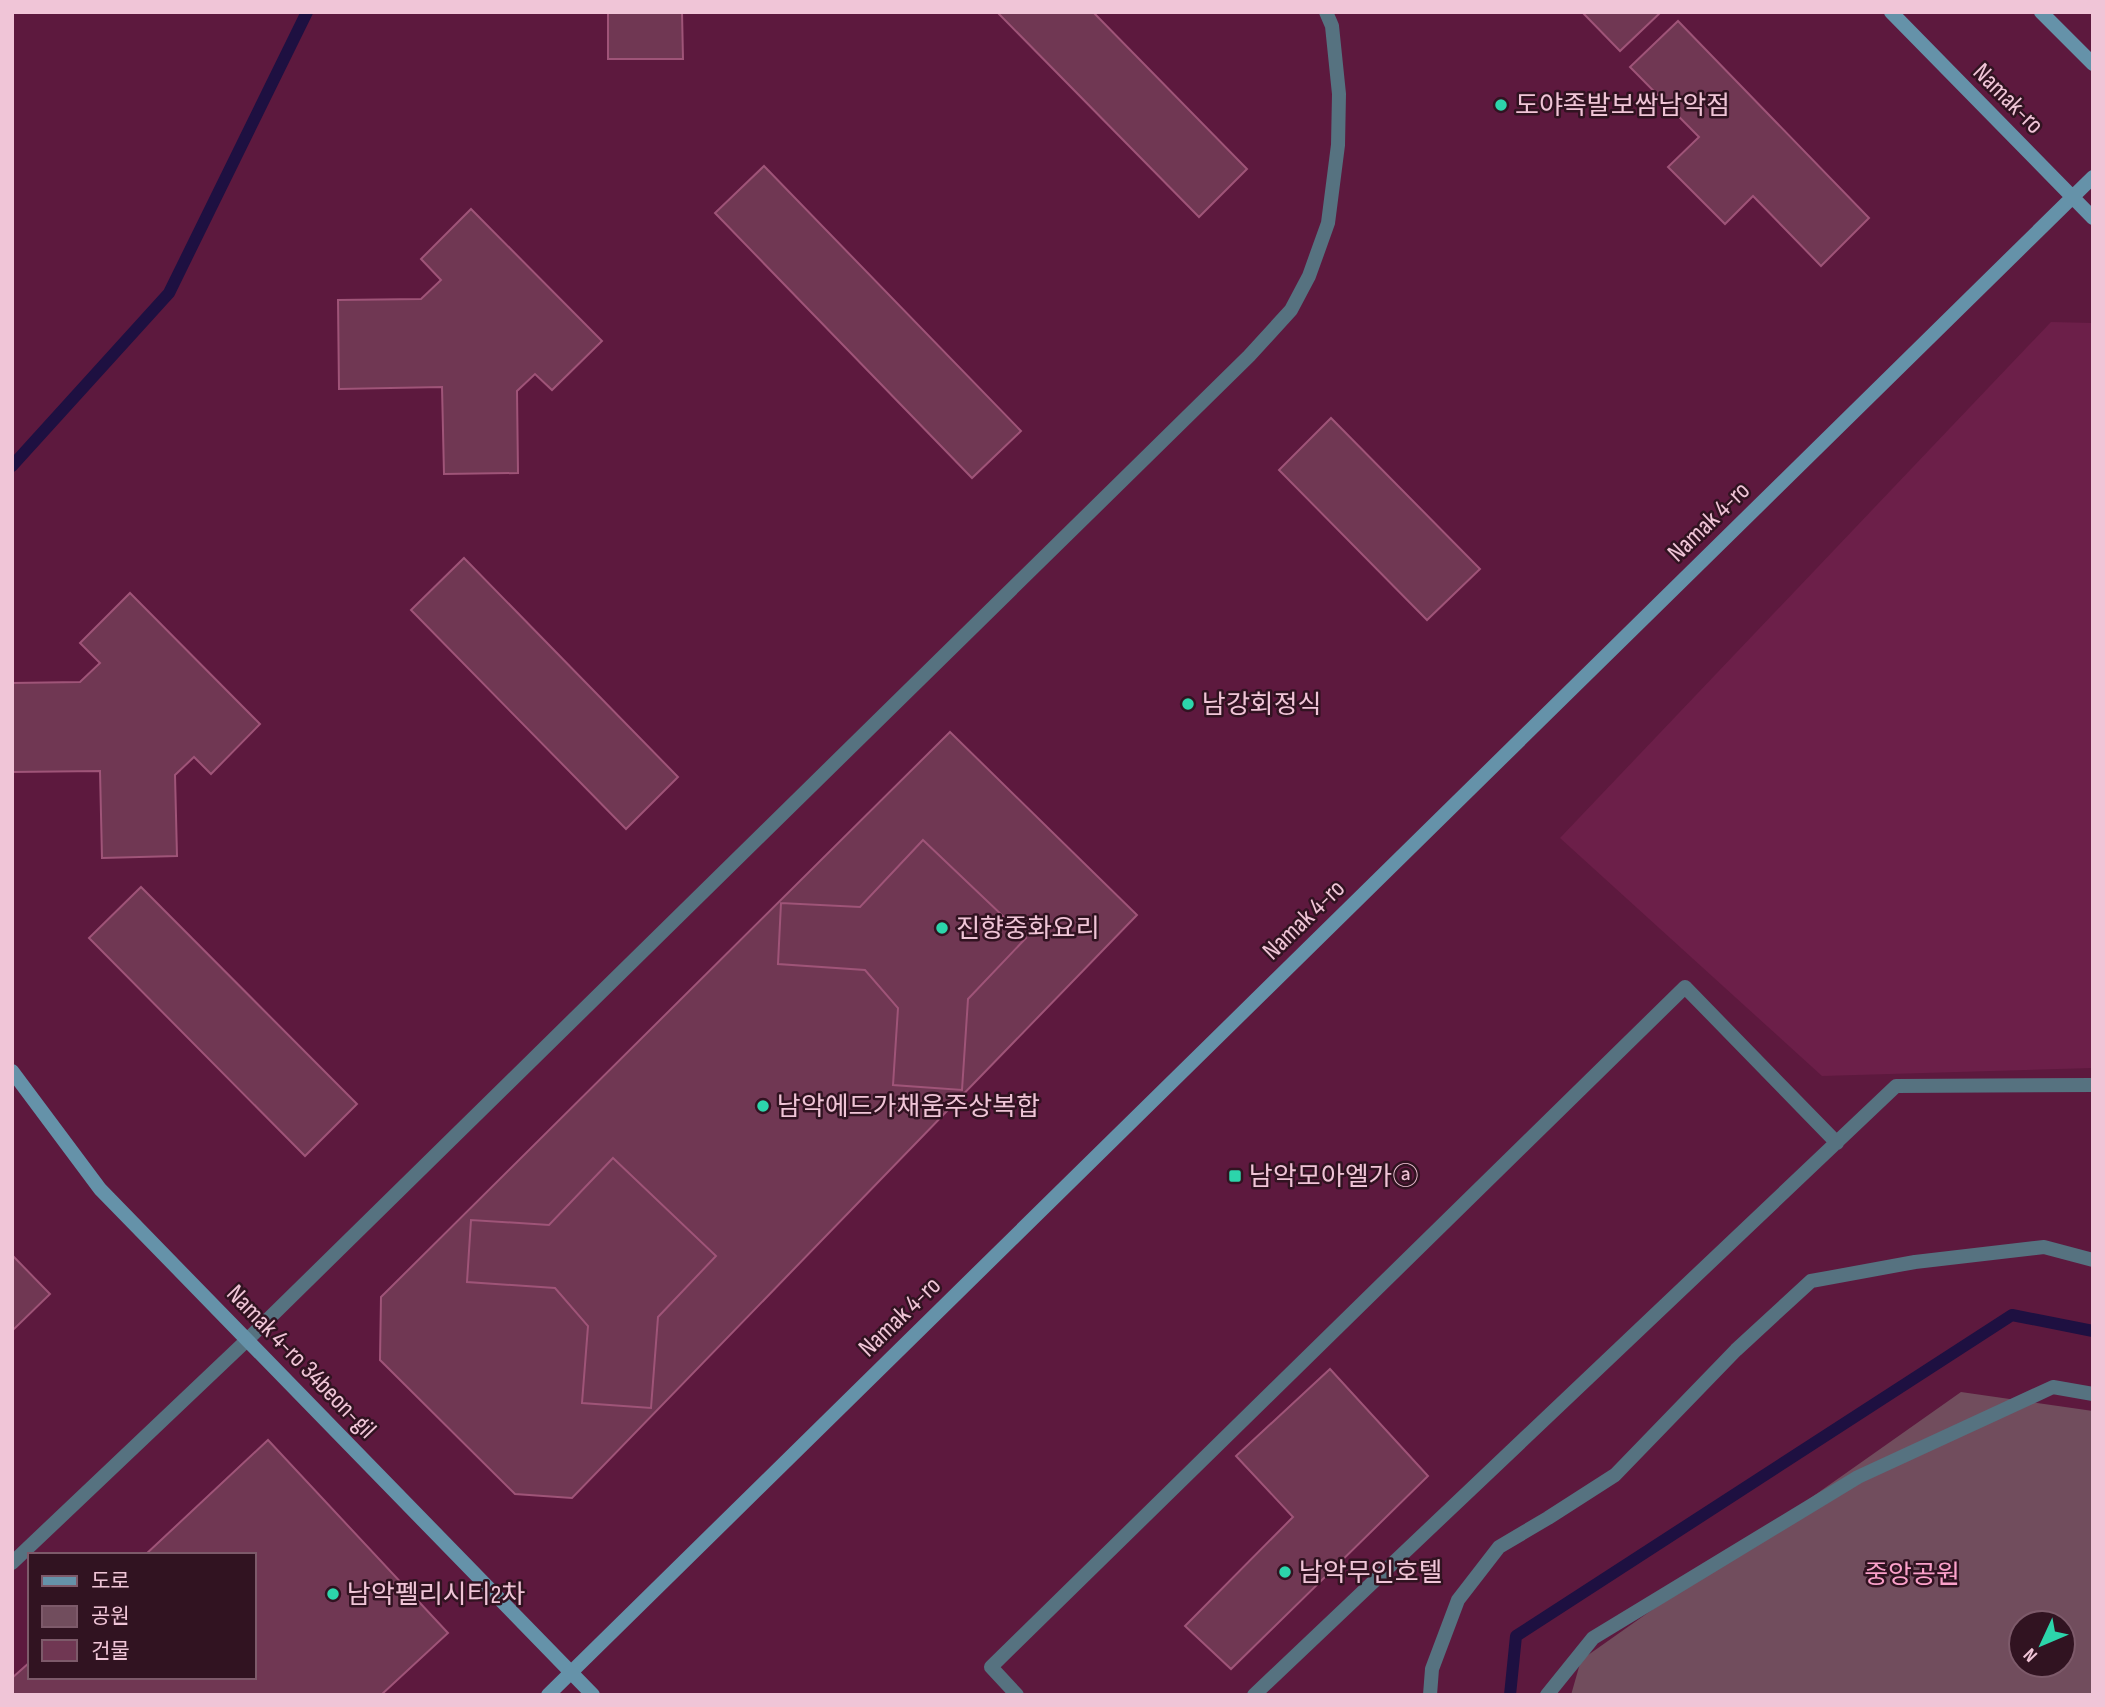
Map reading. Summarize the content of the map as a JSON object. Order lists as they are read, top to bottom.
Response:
{
  "streets": {
    "street": ["Namak-ro", "Namak 4-ro", "Namak 4-ro 34beon-gil"]
  },
  "crossings": [
    ["Namak-ro", "Namak 4-ro"],
    ["Namak 4-ro", "Namak 4-ro 34beon-gil"]
  ],
  "parks": ["중앙공원"],
  "places": {
    "other": [
      "도야족발보쌈남악점",
      "남강회정식",
      "진향중화요리",
      "남악에드가채움주상복합",
      "남악무인호텔",
      "남악펠리시티2차"
    ],
    "transit": ["남악모아엘가ⓐ"]
  },
  "legend": ["도로", "공원", "건물"],
  "north": "bottom left"
}
